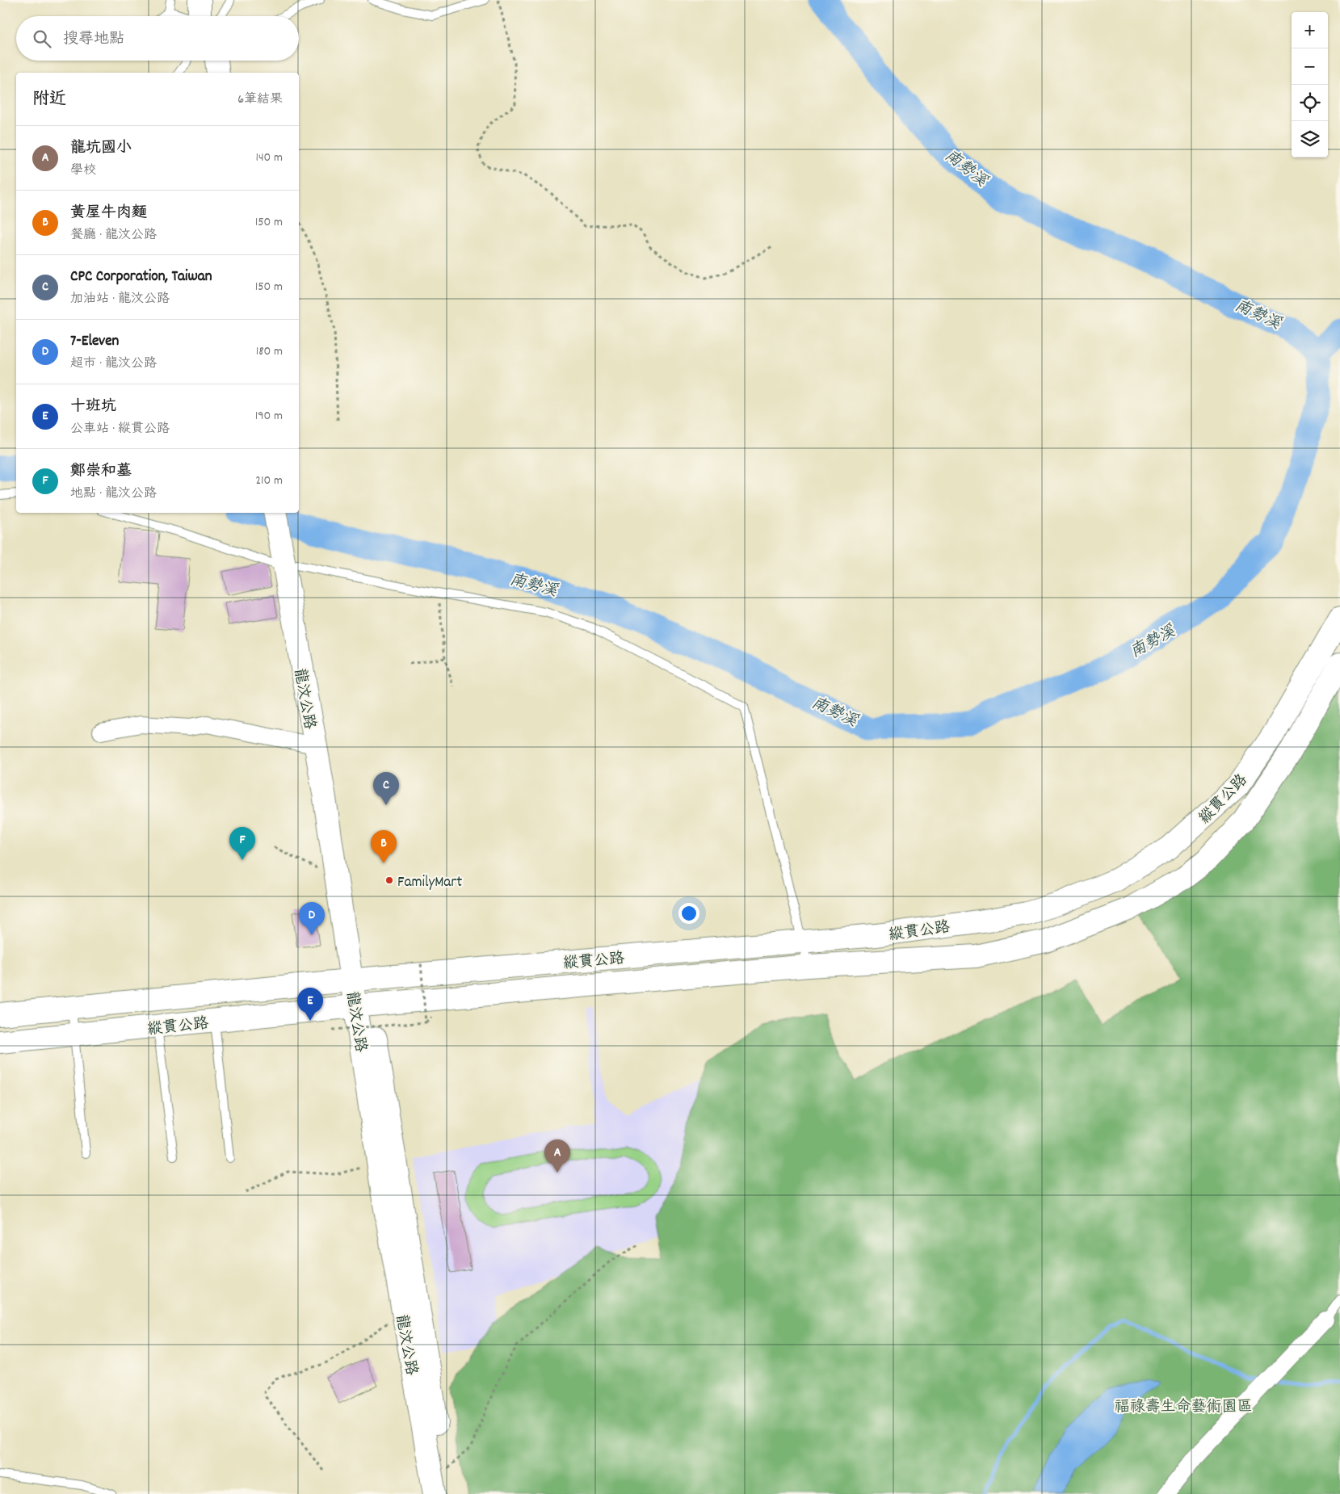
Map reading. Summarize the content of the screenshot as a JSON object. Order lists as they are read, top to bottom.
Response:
{
  "streets": {
    "main road": ["龍汶公路", "縱貫公路"]
  },
  "crossings": [
    ["龍汶公路", "縱貫公路"]
  ],
  "water": ["南勢溪"],
  "parks": ["福祿壽生命藝術園區"],
  "places": ["FamilyMart"],
  "page": {
    "map_buttons": ["+", "−"],
    "search": "搜尋地點",
    "heading": ["附近", "6筆結果"],
    "list": [
      {
        "mark": "A",
        "name": "龍坑國小",
        "note": "學校",
        "value": "140 m"
      },
      {
        "mark": "B",
        "name": "黃屋牛肉麵",
        "note": "餐廳 · 龍汶公路",
        "value": "150 m"
      },
      {
        "mark": "C",
        "name": "CPC Corporation, Taiwan",
        "note": "加油站 · 龍汶公路",
        "value": "150 m"
      },
      {
        "mark": "D",
        "name": "7-Eleven",
        "note": "超市 · 龍汶公路",
        "value": "180 m"
      },
      {
        "mark": "E",
        "name": "十班坑",
        "note": "公車站 · 縱貫公路",
        "value": "190 m"
      },
      {
        "mark": "F",
        "name": "鄭崇和墓",
        "note": "地點 · 龍汶公路",
        "value": "210 m"
      }
    ],
    "pins": [
      "C",
      "F",
      "B",
      "D",
      "E",
      "A"
    ]
  }
}
